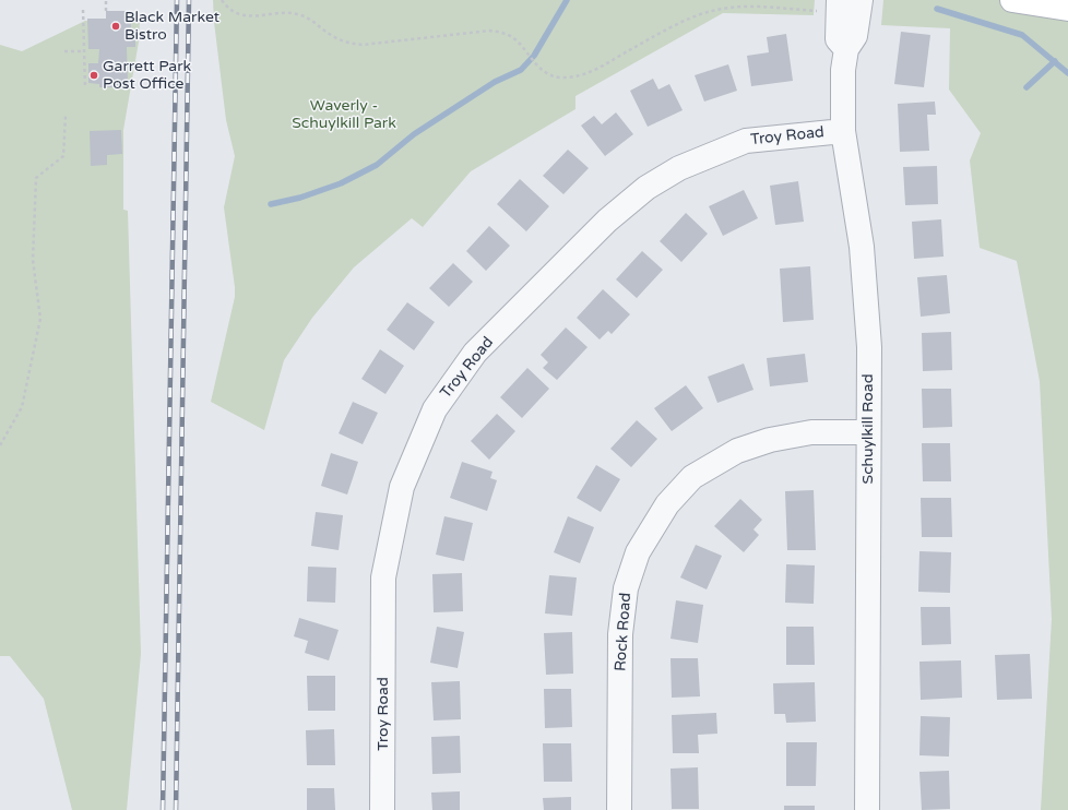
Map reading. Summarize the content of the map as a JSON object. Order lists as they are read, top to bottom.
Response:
{
  "streets": {
    "street": ["Troy Road", "Schuylkill Road", "Rock Road"]
  },
  "crossings": [
    ["Troy Road", "Schuylkill Road"],
    ["Schuylkill Road", "Rock Road"]
  ],
  "parks": ["Waverly - Schuylkill Park"],
  "places": ["Black Market Bistro", "Garrett Park Post Office"]
}
